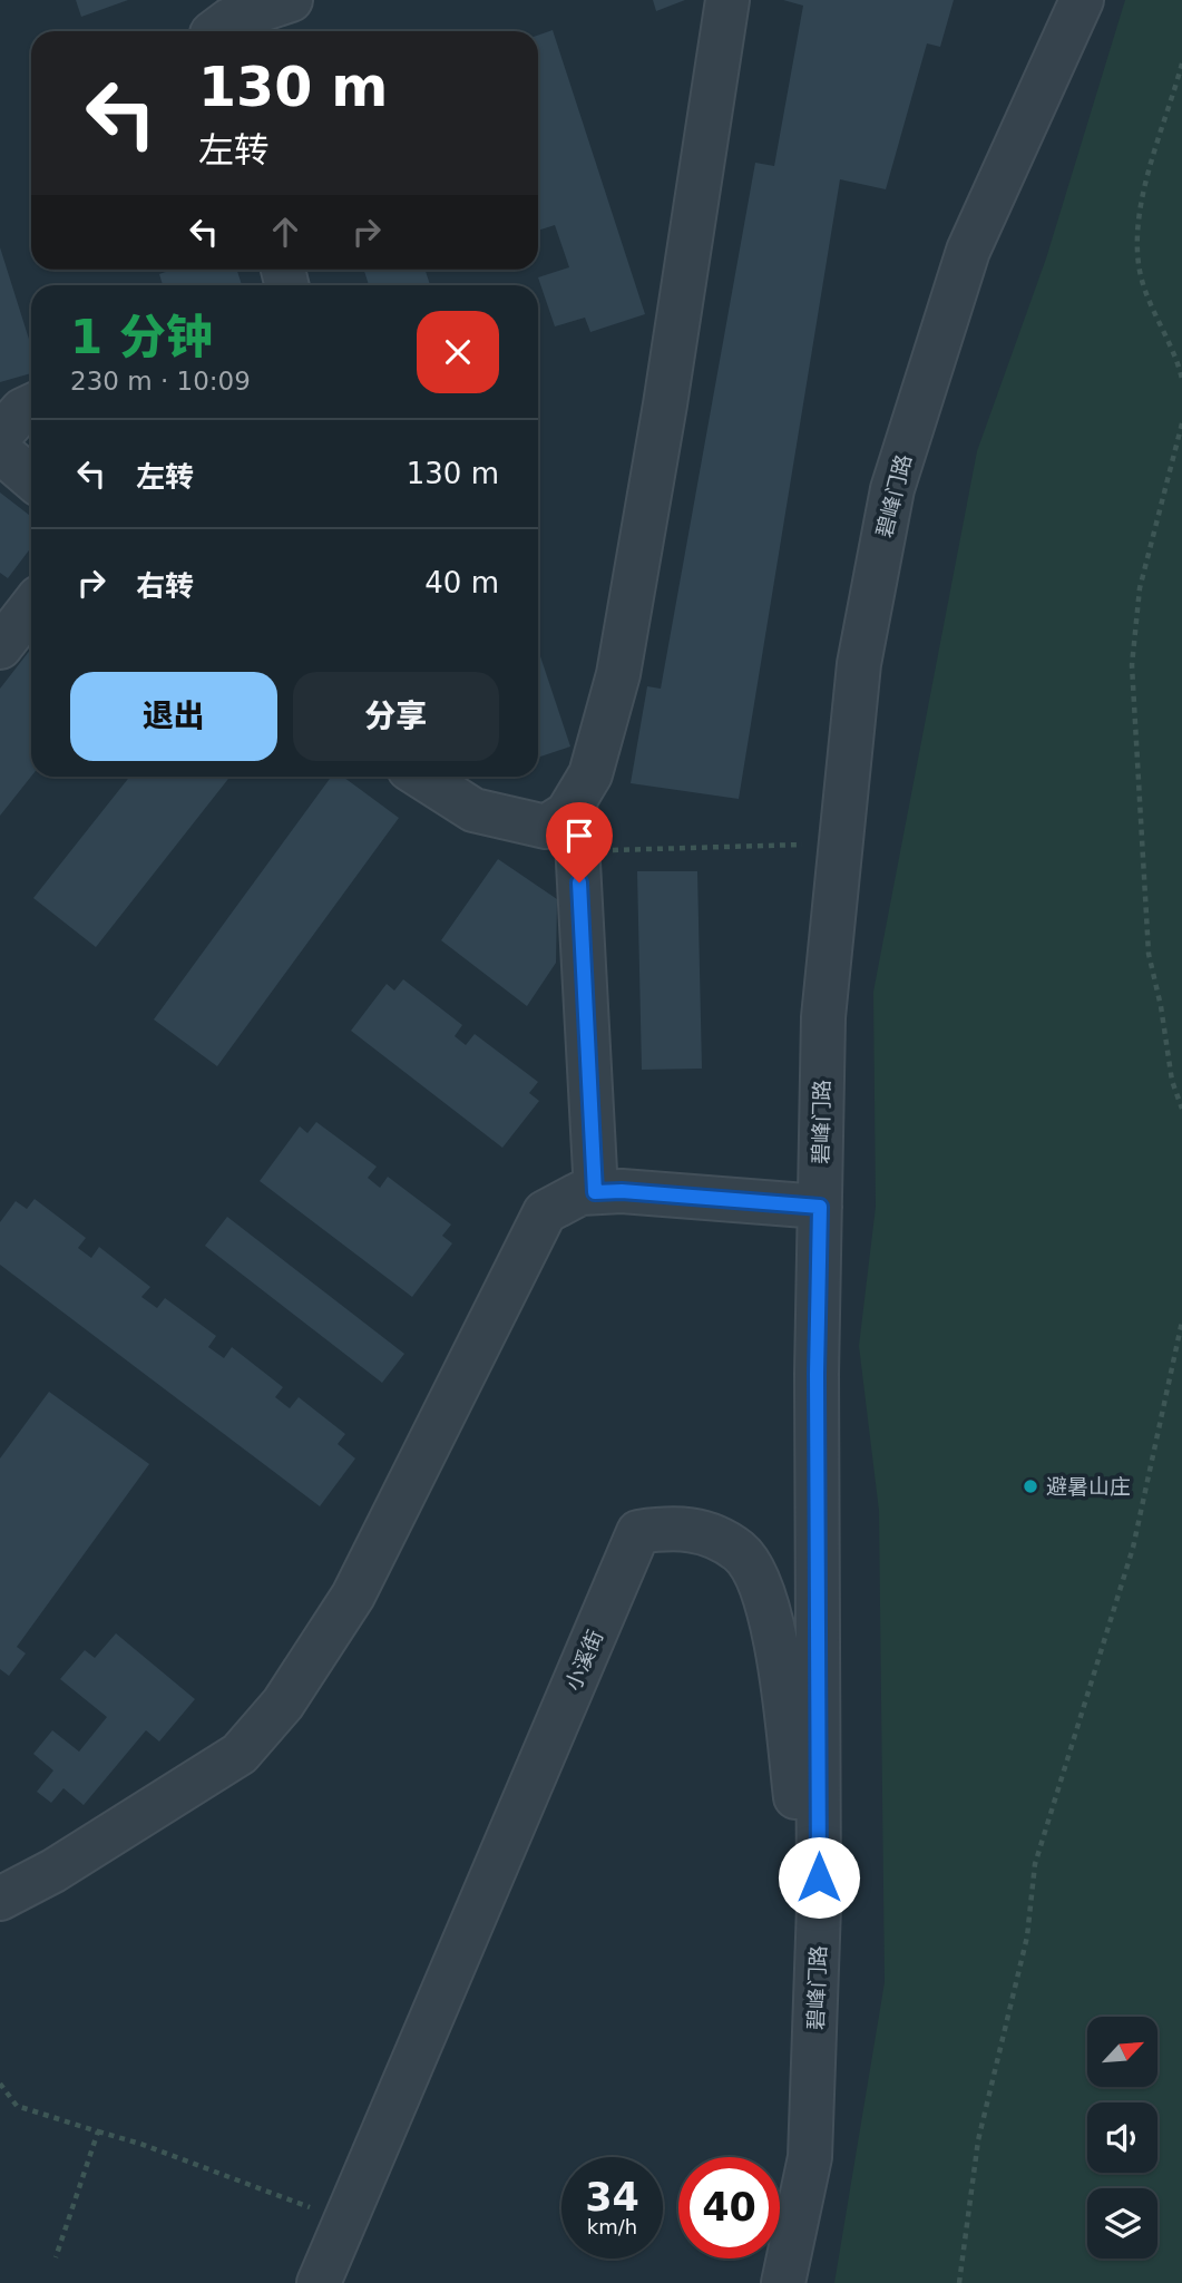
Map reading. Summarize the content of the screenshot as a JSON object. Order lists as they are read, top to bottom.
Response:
{
  "streets": {
    "street": ["碧峰门路", "小溪街"]
  },
  "crossings": [
    ["碧峰门路", "小溪街"]
  ],
  "places": ["避暑山庄"],
  "north": "top right",
  "page": {
    "turn": ["130 m", "左转"],
    "heading": ["1 分钟", "230 m · 10:09"],
    "list": [
      {
        "name": "左转",
        "value": "130 m"
      },
      {
        "name": "右转",
        "value": "40 m"
      }
    ],
    "buttons": ["退出", "分享"],
    "speed": "34 km/h",
    "limit": "40"
  }
}
